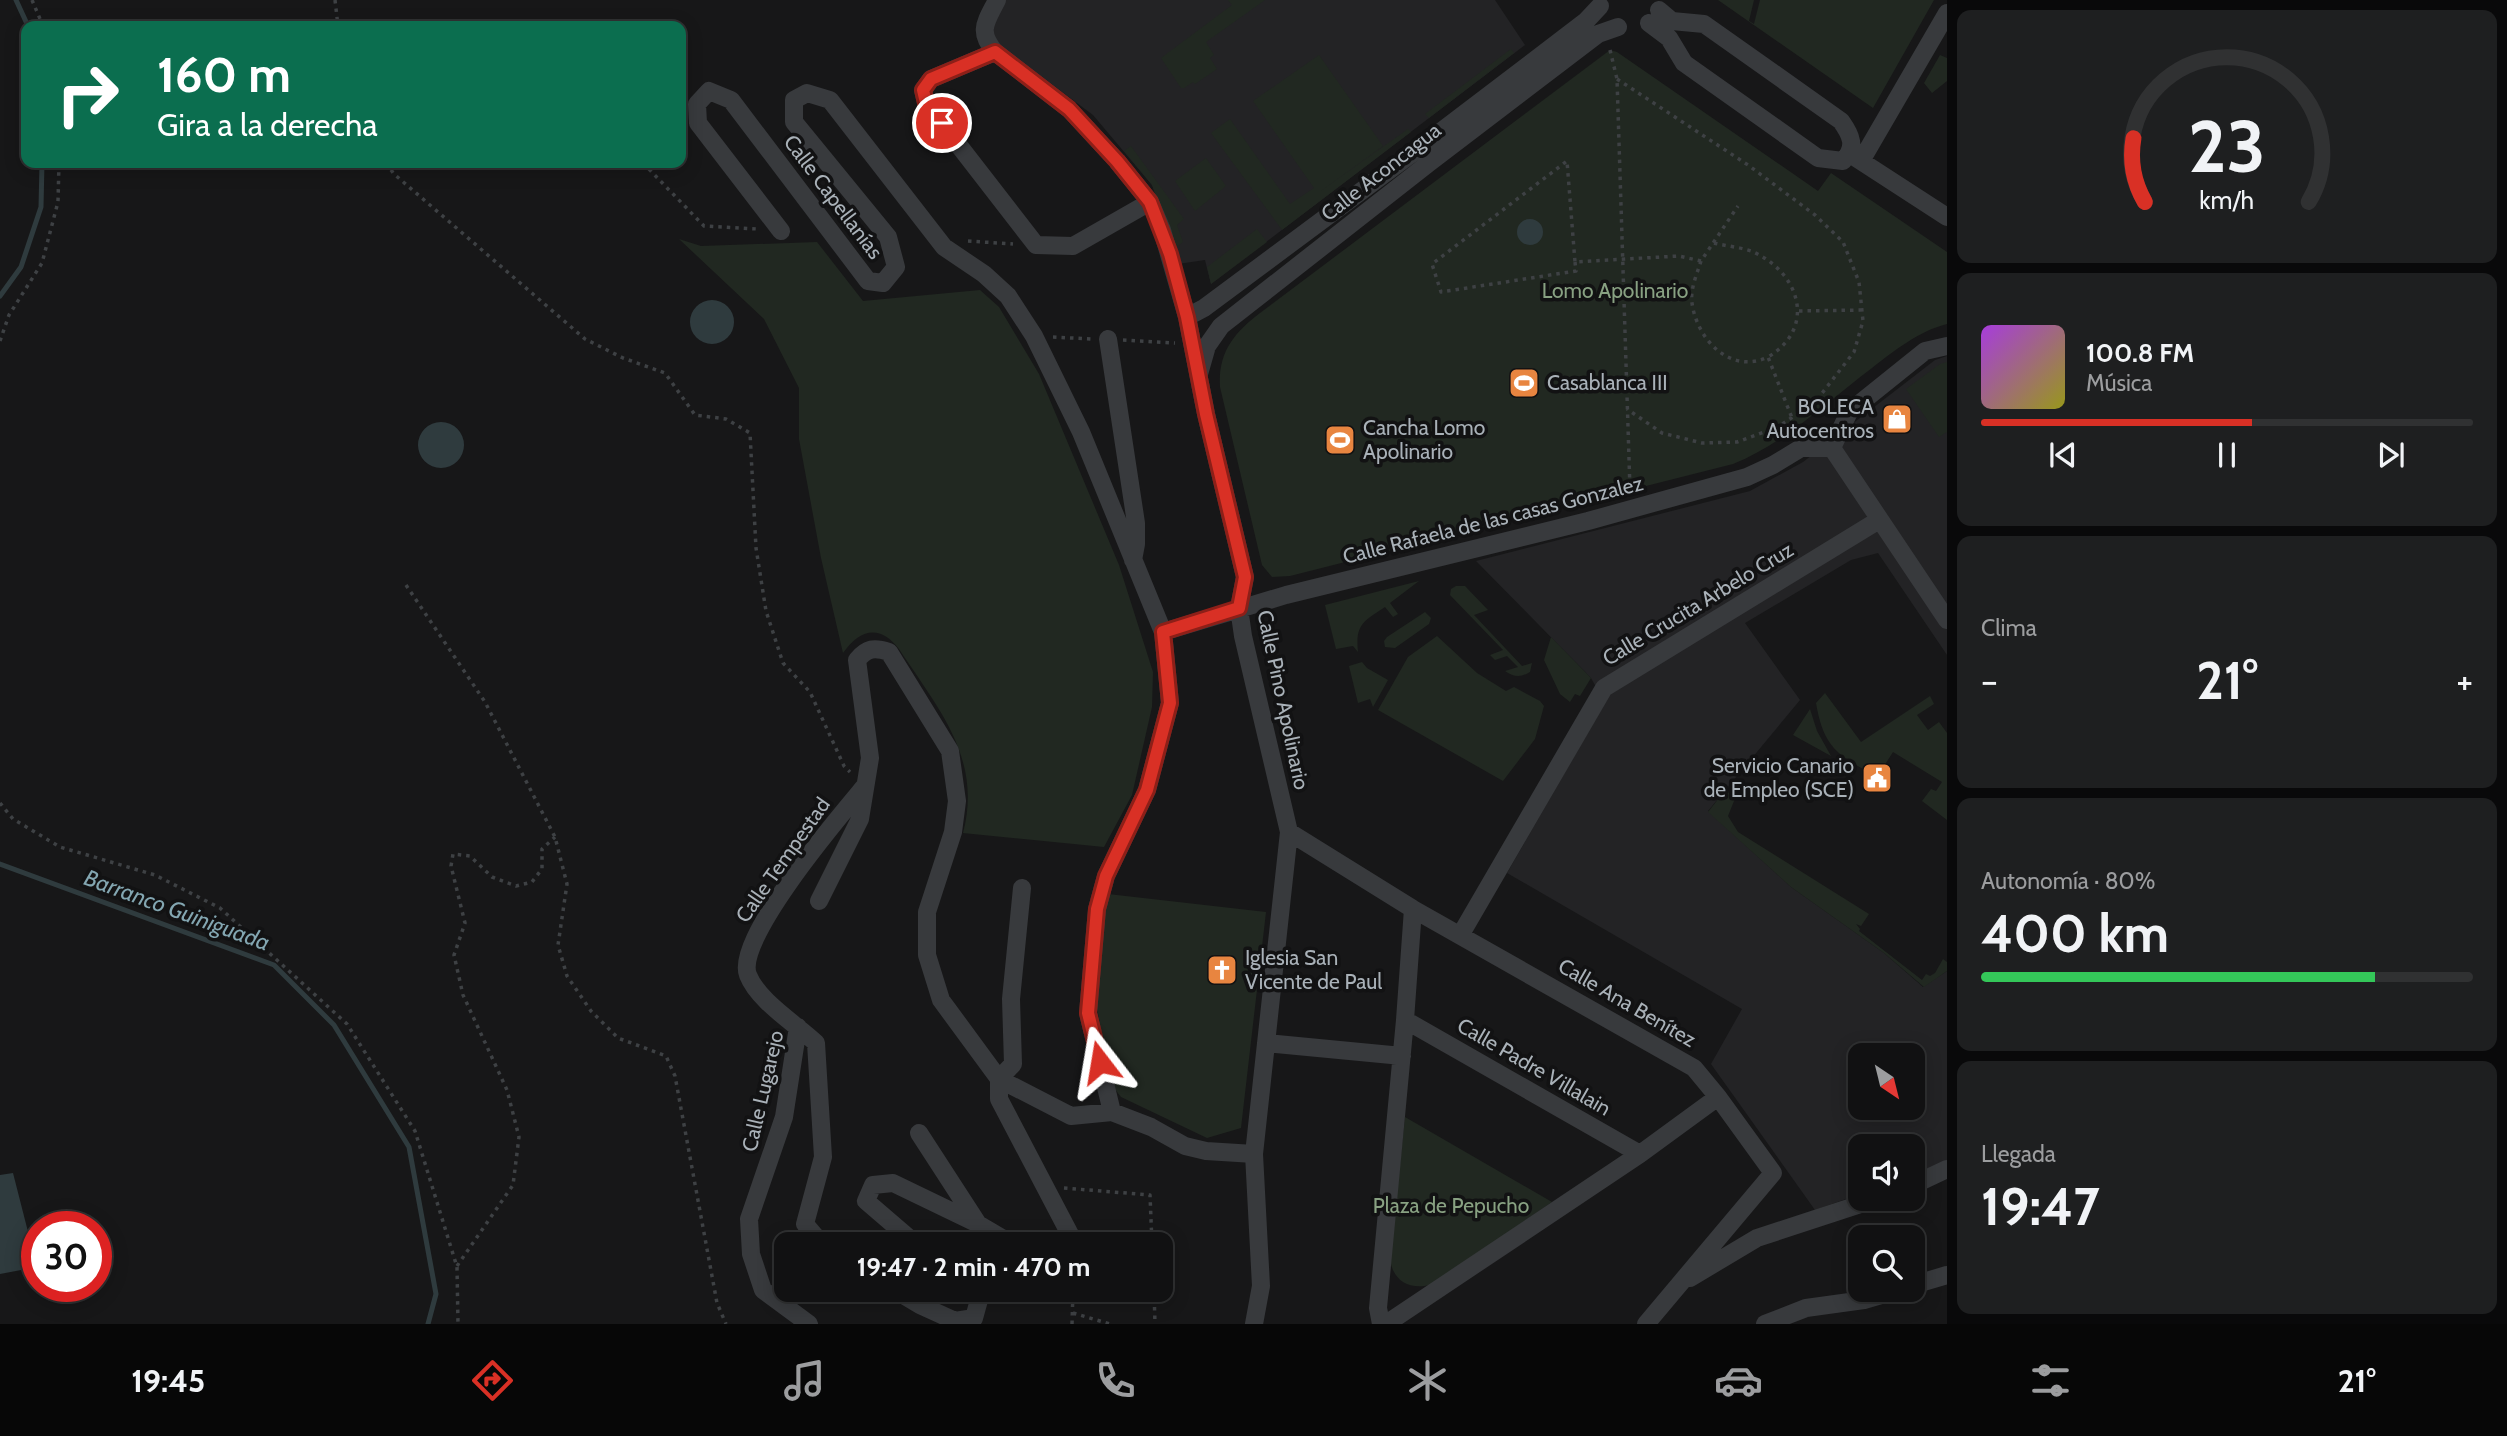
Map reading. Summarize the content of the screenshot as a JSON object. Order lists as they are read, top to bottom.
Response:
{
  "streets": {
    "street": [
      "Calle Aconcagua",
      "Calle Capellanías",
      "Calle Rafaela de las casas Gonzalez",
      "Calle Crucita Arbelo Cruz",
      "Calle Pino Apolinario",
      "Calle Tempestad",
      "Calle Ana Benítez",
      "Calle Padre Villalain",
      "Calle Lugarejo"
    ]
  },
  "crossings": [
    ["Calle Aconcagua", "Calle Pino Apolinario"],
    ["Calle Capellanías", "Calle Rafaela de las casas Gonzalez"],
    ["Calle Capellanías", "Calle Tempestad"],
    ["Calle Rafaela de las casas Gonzalez", "Calle Pino Apolinario"],
    ["Calle Crucita Arbelo Cruz", "Calle Ana Benítez"],
    ["Calle Pino Apolinario", "Calle Tempestad"],
    ["Calle Pino Apolinario", "Calle Ana Benítez"],
    ["Calle Tempestad", "Calle Lugarejo"]
  ],
  "water": ["Barranco Guiniguada"],
  "parks": ["Lomo Apolinario", "Plaza de Pepucho"],
  "places": {
    "sports": ["Casablanca III", "Cancha Lomo Apolinario"],
    "shop": ["BOLECA Autocentros"],
    "public building": ["Servicio Canario de Empleo (SCE)"],
    "church": ["Iglesia San Vicente de Paul"]
  },
  "north": "bottom right",
  "page": {
    "turn": ["160 m", "Gira a la derecha"],
    "song": ["100.8 FM", "Música"],
    "tile": [
      "Clima",
      ["Autonomía · 80%", "400 km"],
      ["Llegada", "19:47"]
    ],
    "heat": ["−", "21°", "+"],
    "limit": "30",
    "trip": "19:47 · 2 min · 470 m",
    "tabs": ["19:45", "21°"],
    "gauge": ["23", "km/h"]
  }
}
